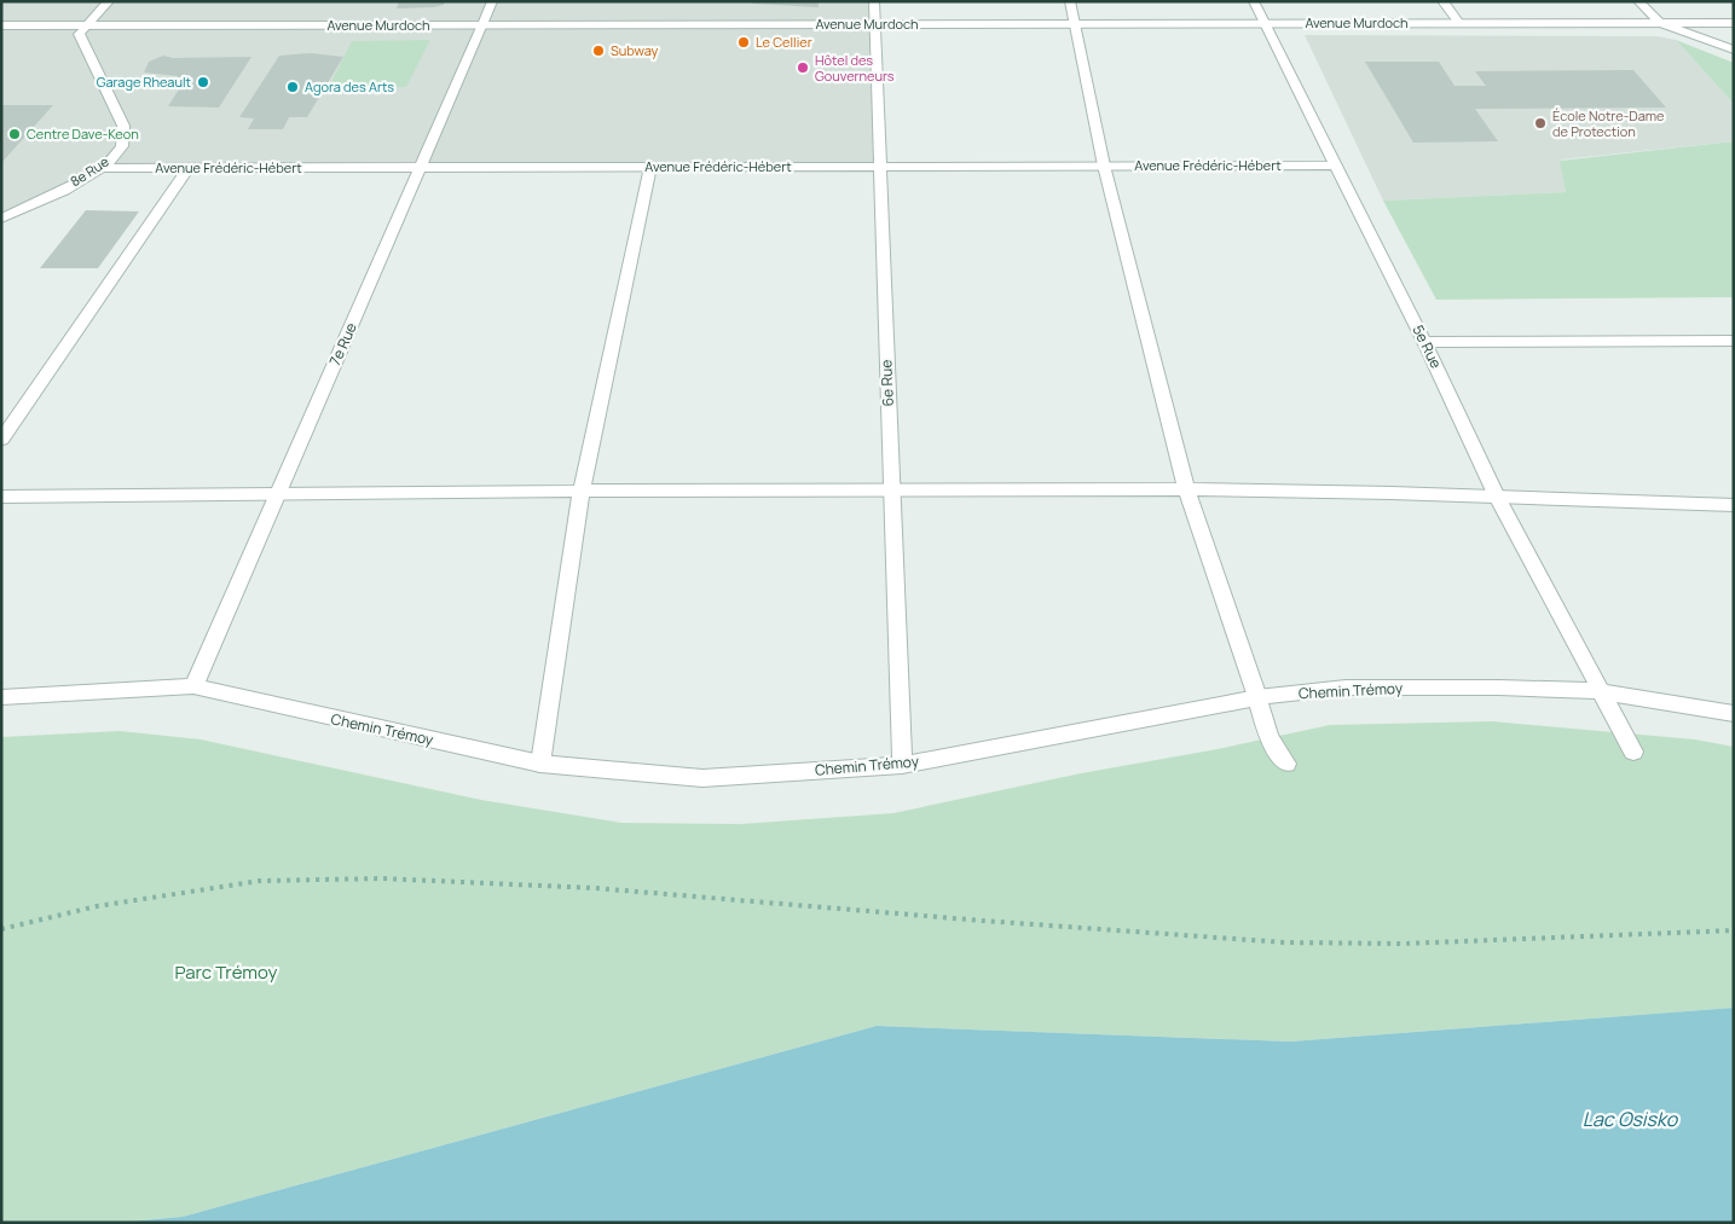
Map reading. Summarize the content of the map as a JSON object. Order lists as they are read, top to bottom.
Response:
{
  "streets": {
    "street": [
      "Avenue Murdoch",
      "Avenue Frédéric-Hébert",
      "8e Rue",
      "7e Rue",
      "5e Rue",
      "6e Rue",
      "Chemin Trémoy"
    ]
  },
  "crossings": [
    ["Avenue Murdoch", "8e Rue"],
    ["Avenue Murdoch", "7e Rue"],
    ["Avenue Murdoch", "5e Rue"],
    ["Avenue Murdoch", "6e Rue"],
    ["Avenue Frédéric-Hébert", "8e Rue"],
    ["Avenue Frédéric-Hébert", "7e Rue"],
    ["Avenue Frédéric-Hébert", "5e Rue"],
    ["Avenue Frédéric-Hébert", "6e Rue"],
    ["7e Rue", "Chemin Trémoy"],
    ["5e Rue", "Chemin Trémoy"],
    ["6e Rue", "Chemin Trémoy"]
  ],
  "water": ["Lac Osisko"],
  "parks": ["Parc Trémoy"],
  "places": [
    "Le Cellier",
    "Subway",
    "Hôtel des Gouverneurs",
    "Garage Rheault",
    "Agora des Arts",
    "École Notre-Dame de Protection",
    "Centre Dave-Keon"
  ]
}
